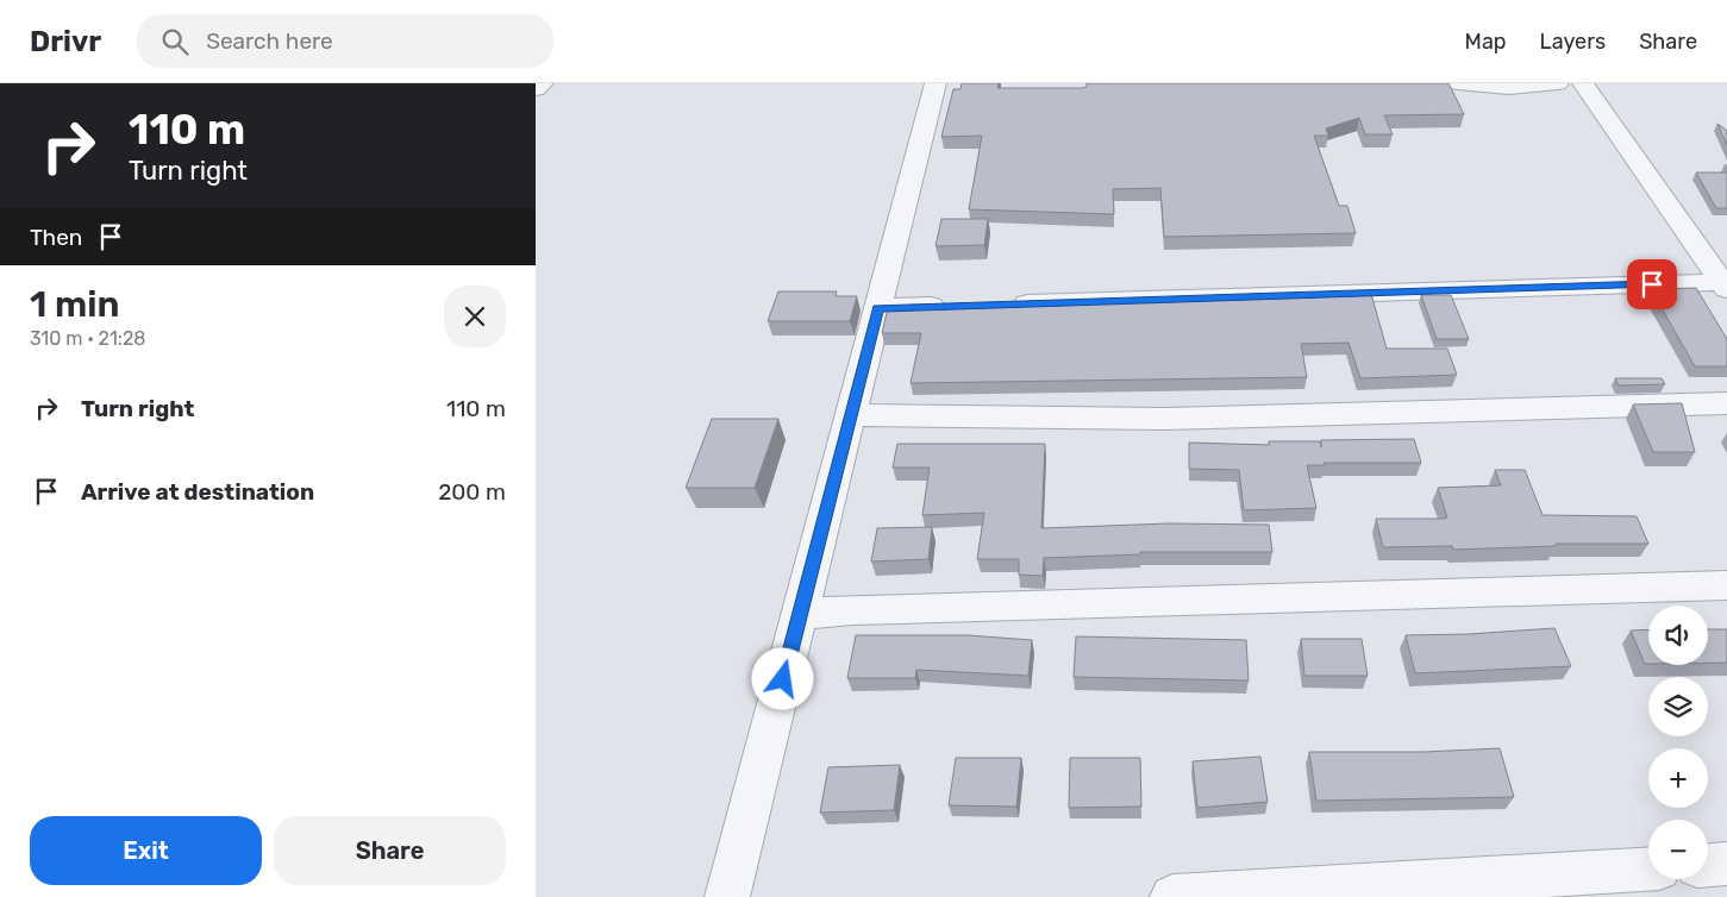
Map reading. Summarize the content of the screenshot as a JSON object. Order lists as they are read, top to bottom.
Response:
{
  "page": {
    "header": "Drivr",
    "search": "Search here",
    "nav": ["Map", "Layers", "Share"],
    "turn": ["110 m", "Turn right"],
    "then": "Then",
    "heading": ["1 min", "310 m · 21:28"],
    "list": [
      {
        "name": "Turn right",
        "value": "110 m"
      },
      {
        "name": "Arrive at destination",
        "value": "200 m"
      }
    ],
    "map_buttons": ["+", "−"],
    "buttons": ["Exit", "Share"]
  }
}
